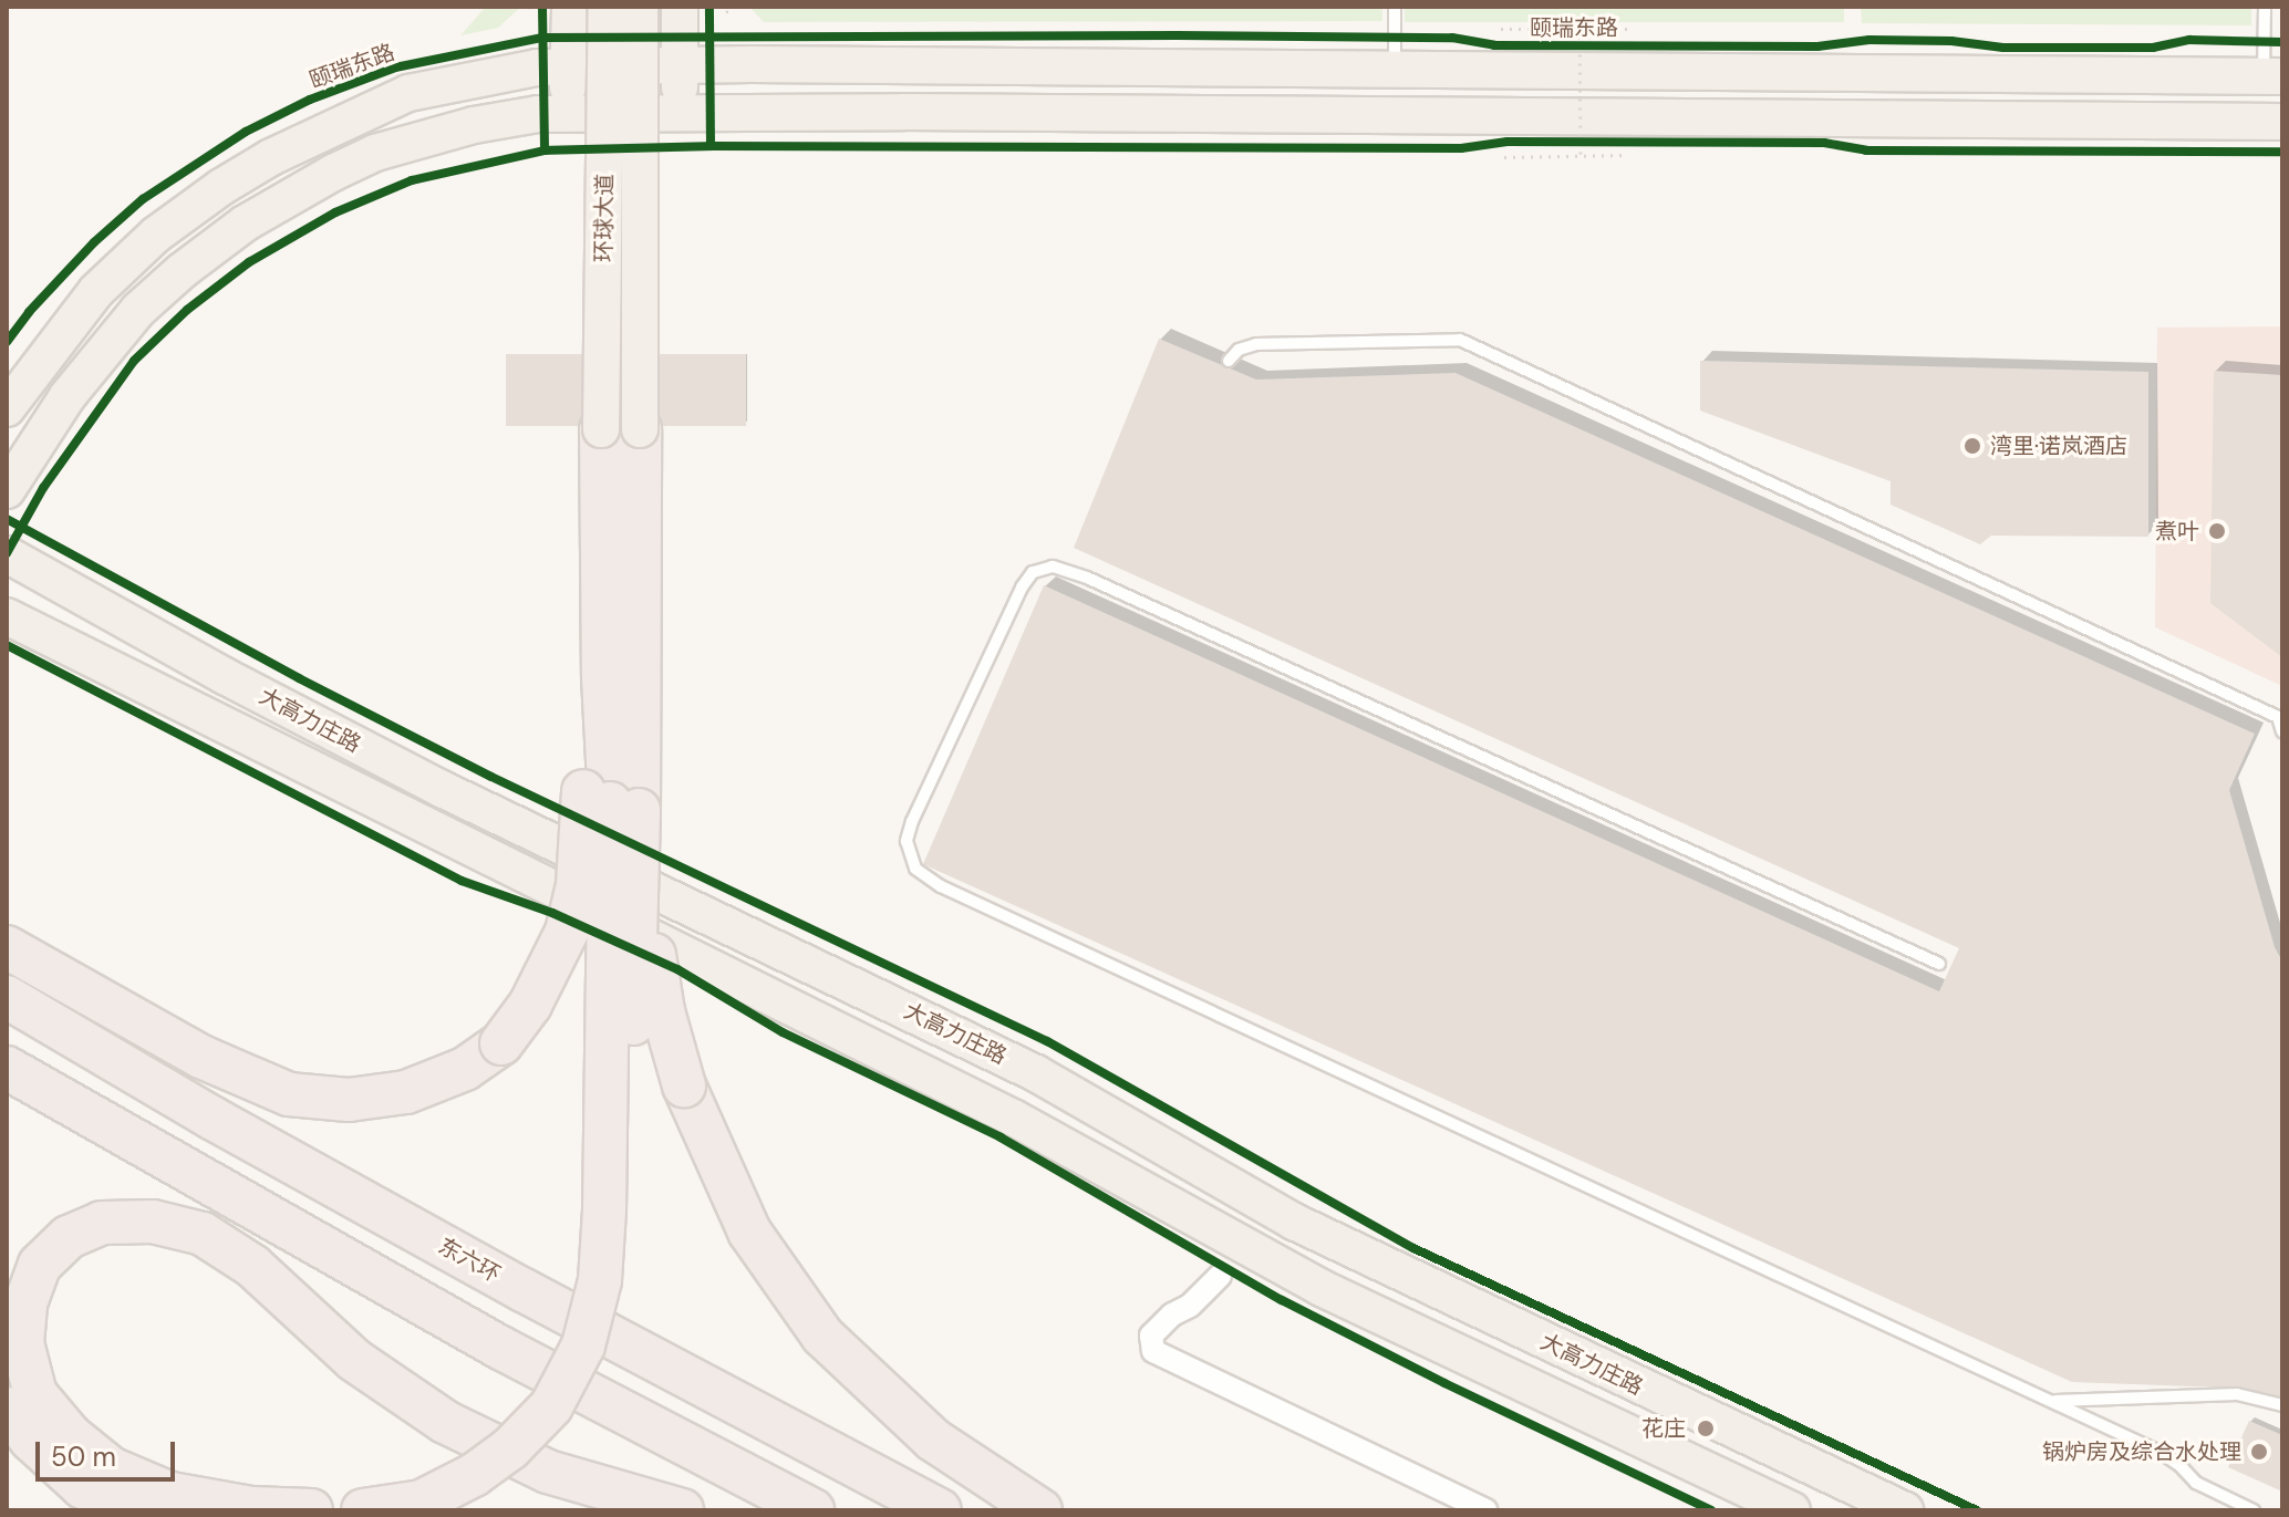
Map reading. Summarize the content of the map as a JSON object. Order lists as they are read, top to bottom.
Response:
{
  "streets": {
    "highway": ["东六环"],
    "main road": ["颐瑞东路", "环球大道", "大高力庄路"]
  },
  "places": [
    "湾里·诺岚酒店",
    "煮叶",
    "花庄",
    "锅炉房及综合水处理"
  ],
  "scale_bar": "50 m"
}
